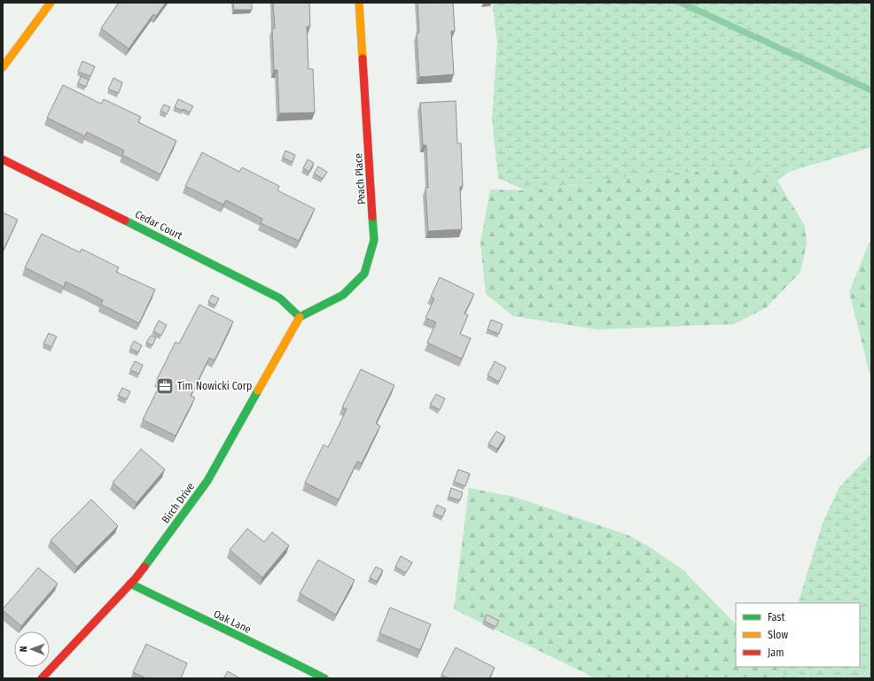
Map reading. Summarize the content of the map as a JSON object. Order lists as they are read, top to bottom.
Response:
{
  "streets": {
    "street": [
      "Peach Place",
      "Cedar Court",
      "Birch Drive",
      "Oak Lane"
    ]
  },
  "crossings": [
    ["Peach Place", "Cedar Court"],
    ["Peach Place", "Birch Drive"],
    ["Cedar Court", "Birch Drive"],
    ["Birch Drive", "Oak Lane"]
  ],
  "places": {
    "office": ["Tim Nowicki Corp"]
  },
  "legend": ["Fast", "Slow", "Jam"],
  "north": "left"
}
